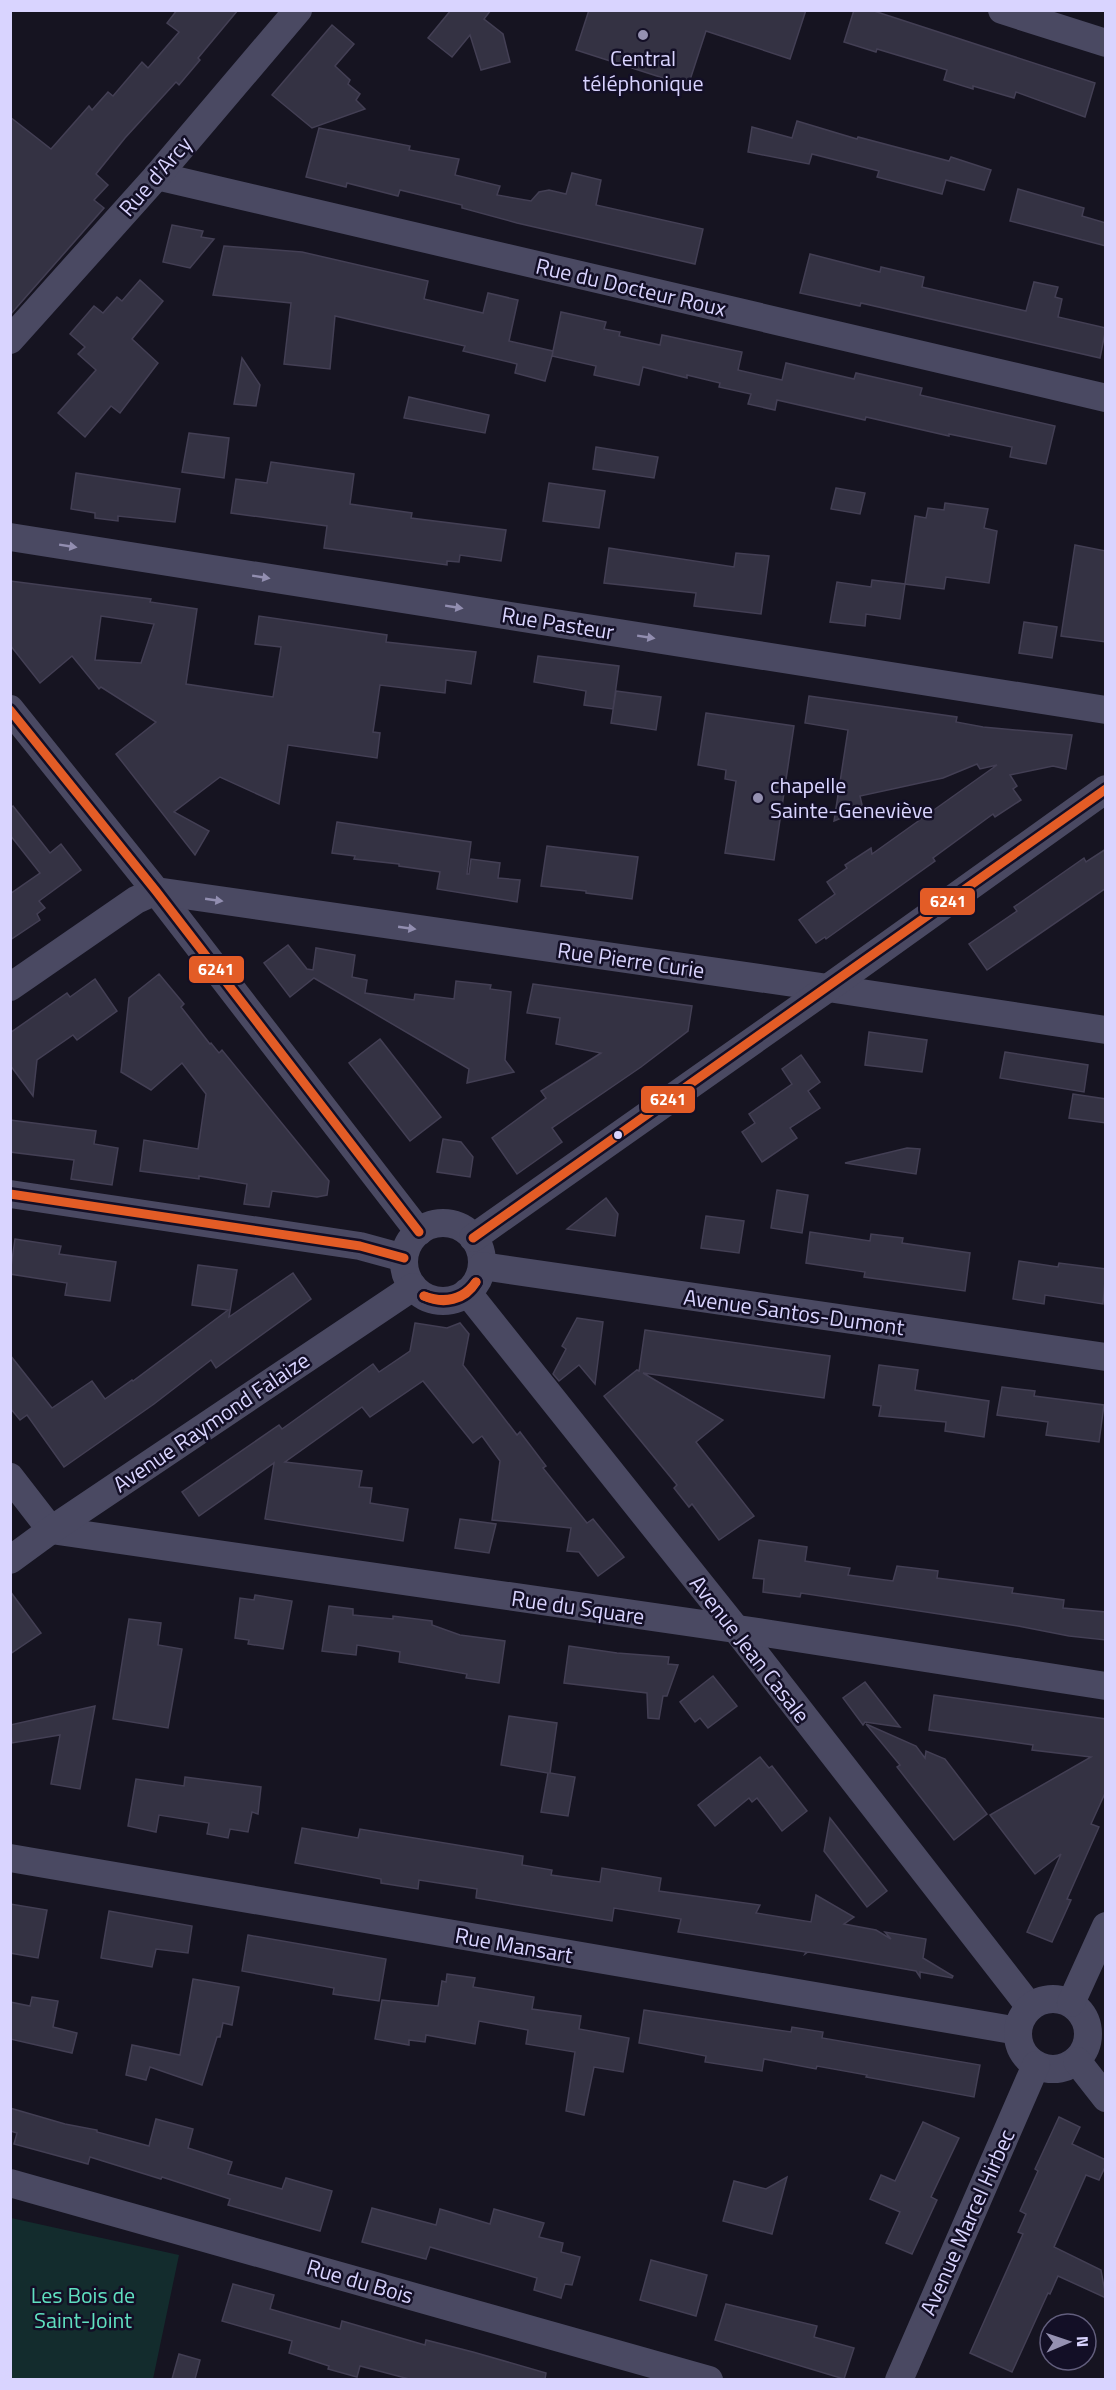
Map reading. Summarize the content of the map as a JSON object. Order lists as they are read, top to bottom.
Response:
{
  "streets": {
    "street": [
      "Rue d'Arcy",
      "Rue du Docteur Roux",
      "Rue Pasteur",
      "Rue Pierre Curie",
      "Avenue Santos-Dumont",
      "Avenue Raymond Falaize",
      "Rue du Square",
      "Avenue Jean Casale",
      "Rue Mansart",
      "Avenue Marcel Hirbec",
      "Rue du Bois"
    ]
  },
  "crossings": [
    ["Rue d'Arcy", "Rue du Docteur Roux"],
    ["Avenue Santos-Dumont", "Avenue Raymond Falaize"],
    ["Avenue Santos-Dumont", "Avenue Jean Casale"],
    ["Avenue Raymond Falaize", "Rue du Square"],
    ["Avenue Raymond Falaize", "Avenue Jean Casale"],
    ["Rue du Square", "Avenue Jean Casale"],
    ["Avenue Jean Casale", "Rue Mansart"],
    ["Avenue Jean Casale", "Avenue Marcel Hirbec"],
    ["Rue Mansart", "Avenue Marcel Hirbec"]
  ],
  "one_way": ["Rue Pasteur", "Rue Pierre Curie"],
  "parks": ["Les Bois de Saint-Joint"],
  "places": ["Central téléphonique", "chapelle Sainte-Geneviève"],
  "lines": ["transit line 6241"],
  "north": "right"
}
